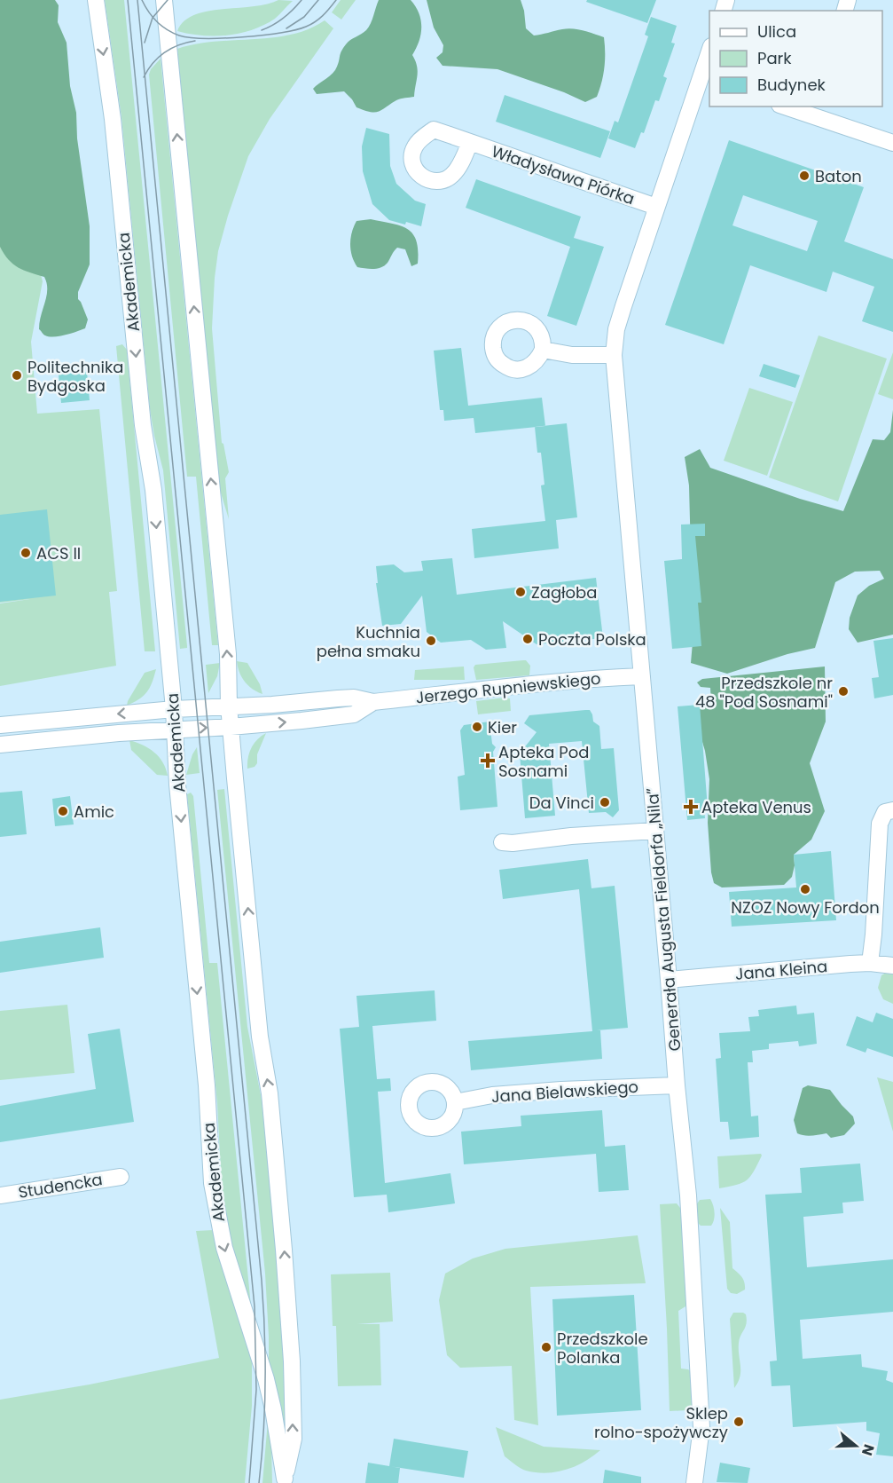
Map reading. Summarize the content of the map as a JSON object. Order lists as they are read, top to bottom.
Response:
{
  "streets": {
    "street": [
      "Władysława Piórka",
      "Akademicka",
      "Jerzego Rupniewskiego",
      "Generała Augusta Fieldorfa „Nila”",
      "Jana Kleina",
      "Jana Bielawskiego",
      "Studencka"
    ]
  },
  "crossings": [
    ["Władysława Piórka", "Generała Augusta Fieldorfa „Nila”"],
    ["Akademicka", "Jerzego Rupniewskiego"],
    ["Jerzego Rupniewskiego", "Generała Augusta Fieldorfa „Nila”"],
    ["Generała Augusta Fieldorfa „Nila”", "Jana Kleina"],
    ["Generała Augusta Fieldorfa „Nila”", "Jana Bielawskiego"]
  ],
  "places": {
    "other": [
      "Baton",
      "Politechnika Bydgoska",
      "ACS II",
      "Zagłoba",
      "Poczta Polska",
      "Kuchnia pełna smaku",
      "Przedszkole nr 48 \"Pod Sosnami\"",
      "Kier",
      "Da Vinci",
      "Amic",
      "NZOZ Nowy Fordon",
      "Przedszkole Polanka",
      "Sklep rolno-spożywczy"
    ],
    "health": ["Apteka Pod Sosnami", "Apteka Venus"]
  },
  "legend": ["Ulica", "Park", "Budynek"],
  "north": "right"
}
